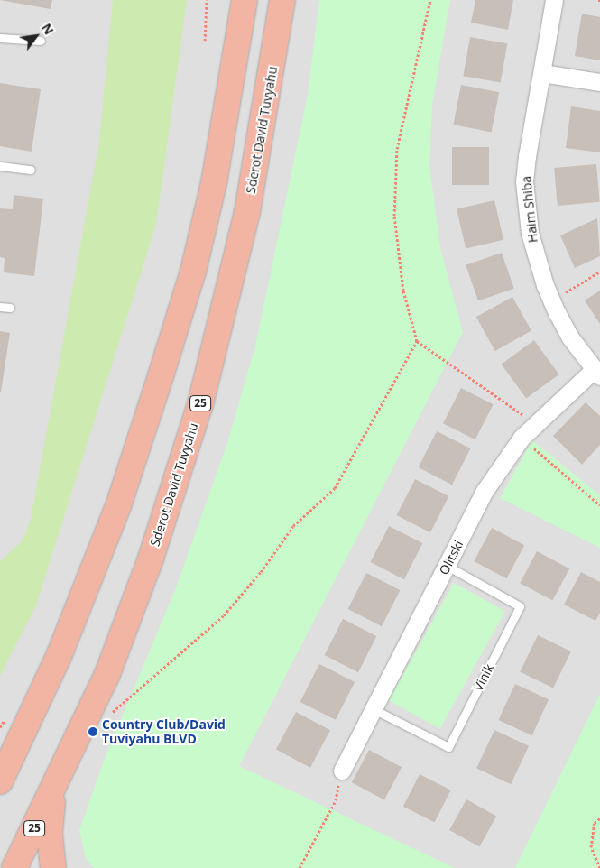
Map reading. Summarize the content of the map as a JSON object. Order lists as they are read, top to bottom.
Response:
{
  "streets": {
    "highway": ["Sderot David Tuvyahu", "25"],
    "street": ["Haim Shiba", "Olitski"],
    "lane": ["Vinik"]
  },
  "crossings": [
    ["Haim Shiba", "Olitski"],
    ["Olitski", "Vinik"]
  ],
  "places": ["Country Club/David Tuviyahu BLVD"],
  "north": "top right"
}
